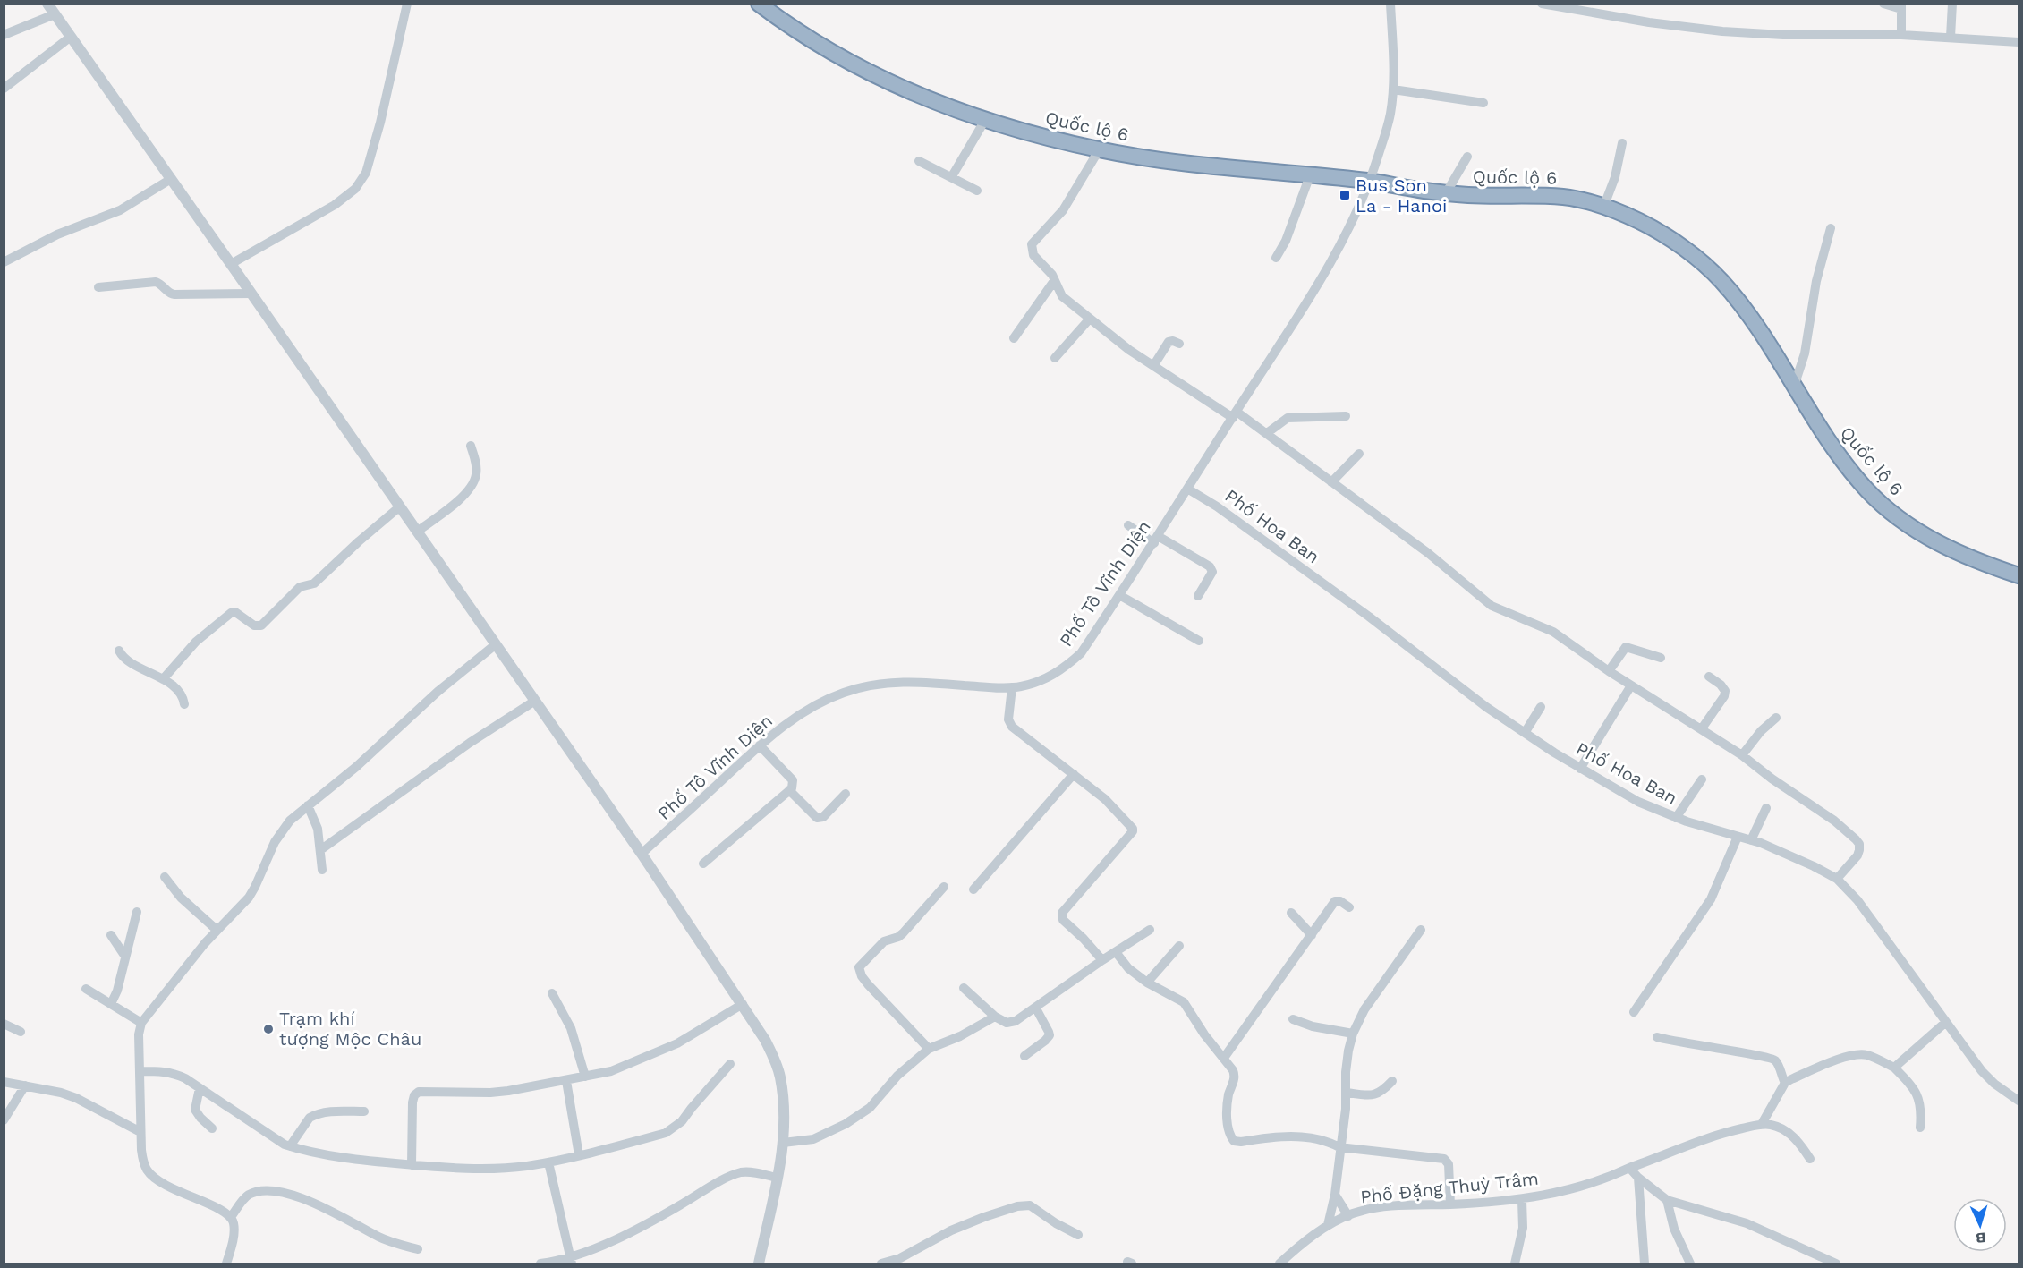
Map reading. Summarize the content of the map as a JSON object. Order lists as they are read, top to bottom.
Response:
{
  "streets": {
    "highway": ["Quốc lộ 6"],
    "street": ["Phố Hoa Ban", "Phố Tô Vĩnh Diện", "Phố Đặng Thuỳ Trâm"]
  },
  "crossings": [
    ["Quốc lộ 6", "Phố Tô Vĩnh Diện"],
    ["Phố Hoa Ban", "Phố Tô Vĩnh Diện"]
  ],
  "places": {
    "transit": ["Bus Son La - Hanoi"],
    "other": ["Trạm khí tượng Mộc Châu"]
  },
  "north": "bottom"
}
